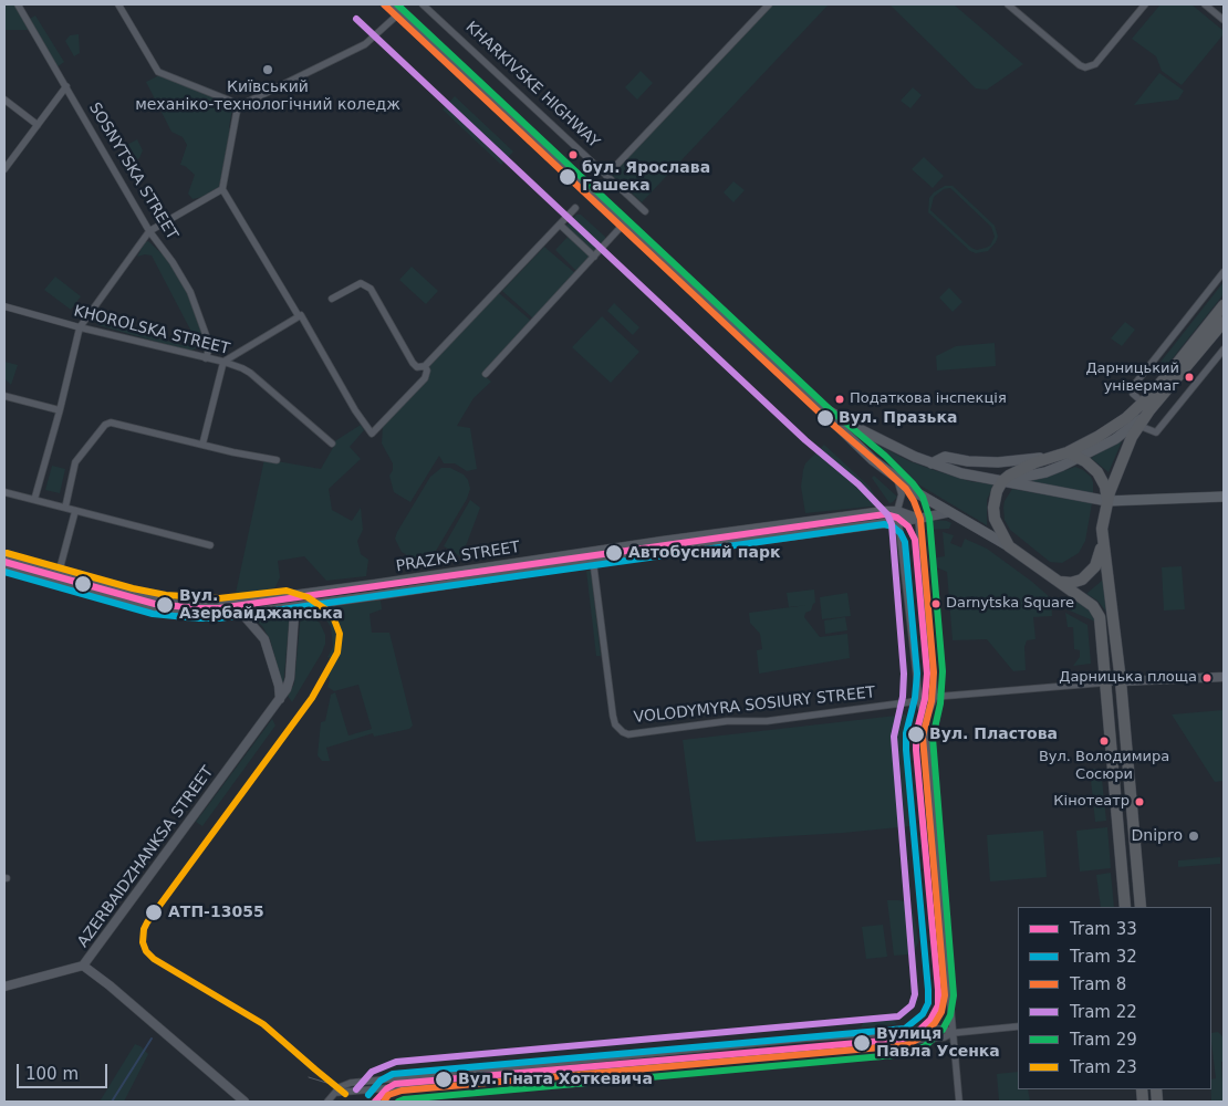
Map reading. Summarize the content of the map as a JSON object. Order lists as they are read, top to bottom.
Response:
{
  "streets": {
    "street": [
      "KHARKIVSKE HIGHWAY",
      "SOSNYTSKA STREET",
      "KHOROLSKA STREET",
      "PRAZKA STREET",
      "VOLODYMYRA SOSIURY STREET",
      "AZERBAIDZHANKSA STREET"
    ]
  },
  "crossings": [
    ["SOSNYTSKA STREET", "KHOROLSKA STREET"],
    ["PRAZKA STREET", "VOLODYMYRA SOSIURY STREET"],
    ["PRAZKA STREET", "AZERBAIDZHANKSA STREET"]
  ],
  "places": [
    "Київський механіко-технологічний коледж",
    "бул. Ярослава Гашека",
    "Дарницький універмаг",
    "Податкова інспекція",
    "Вул. Празька",
    "Автобусний парк",
    "Darnytska Square",
    "Вул. Азербайджанська",
    "Дарницька площа",
    "Вул. Пластова",
    "Вул. Володимира Сосюри",
    "Кінотеатр",
    "Dnipro",
    "АТП-13055",
    "Вулиця Павла Усенка",
    "Вул. Гната Хоткевича"
  ],
  "lines": [
    "tram line 8",
    "tram line 29",
    "tram line 22",
    "tram line 33",
    "tram line 32",
    "tram line 23"
  ],
  "legend": [
    "Tram 33",
    "Tram 32",
    "Tram 8",
    "Tram 22",
    "Tram 29",
    "Tram 23"
  ],
  "scale_bar": "100 m"
}
